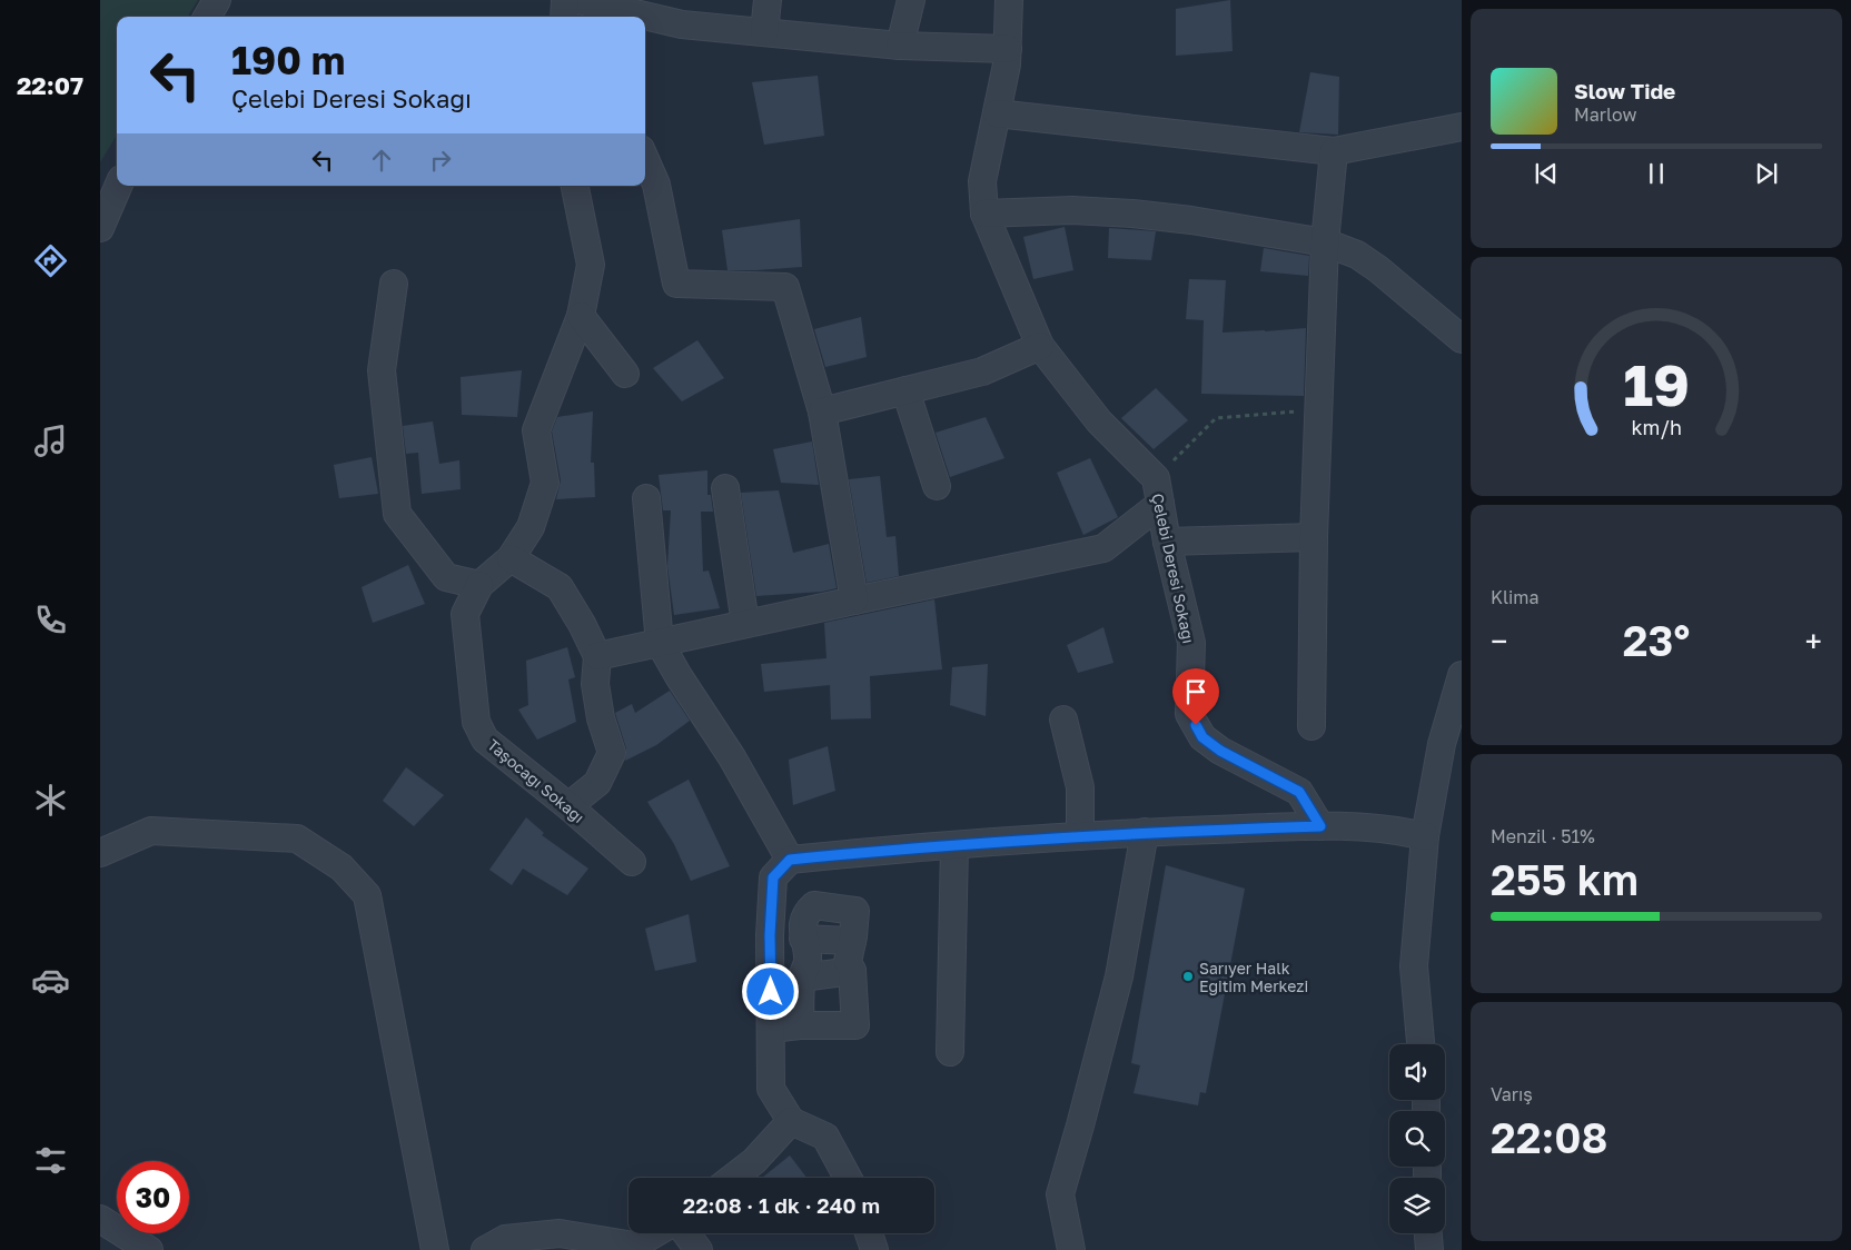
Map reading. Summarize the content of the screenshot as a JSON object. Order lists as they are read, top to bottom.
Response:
{
  "streets": {
    "street": ["Çelebi Deresi Sokağı", "Taşocağı Sokağı"]
  },
  "places": ["Sarıyer Halk Eğitim Merkezi"],
  "page": {
    "tabs": "22:07",
    "turn": ["190 m", "Çelebi Deresi Sokağı"],
    "song": ["Slow Tide", "Marlow"],
    "tile": [
      "Klima",
      ["Menzil · 51%", "255 km"],
      ["Varış", "22:08"]
    ],
    "heat": ["−", "23°", "+"],
    "limit": "30",
    "trip": "22:08 · 1 dk · 240 m",
    "gauge": ["19", "km/h"]
  }
}
